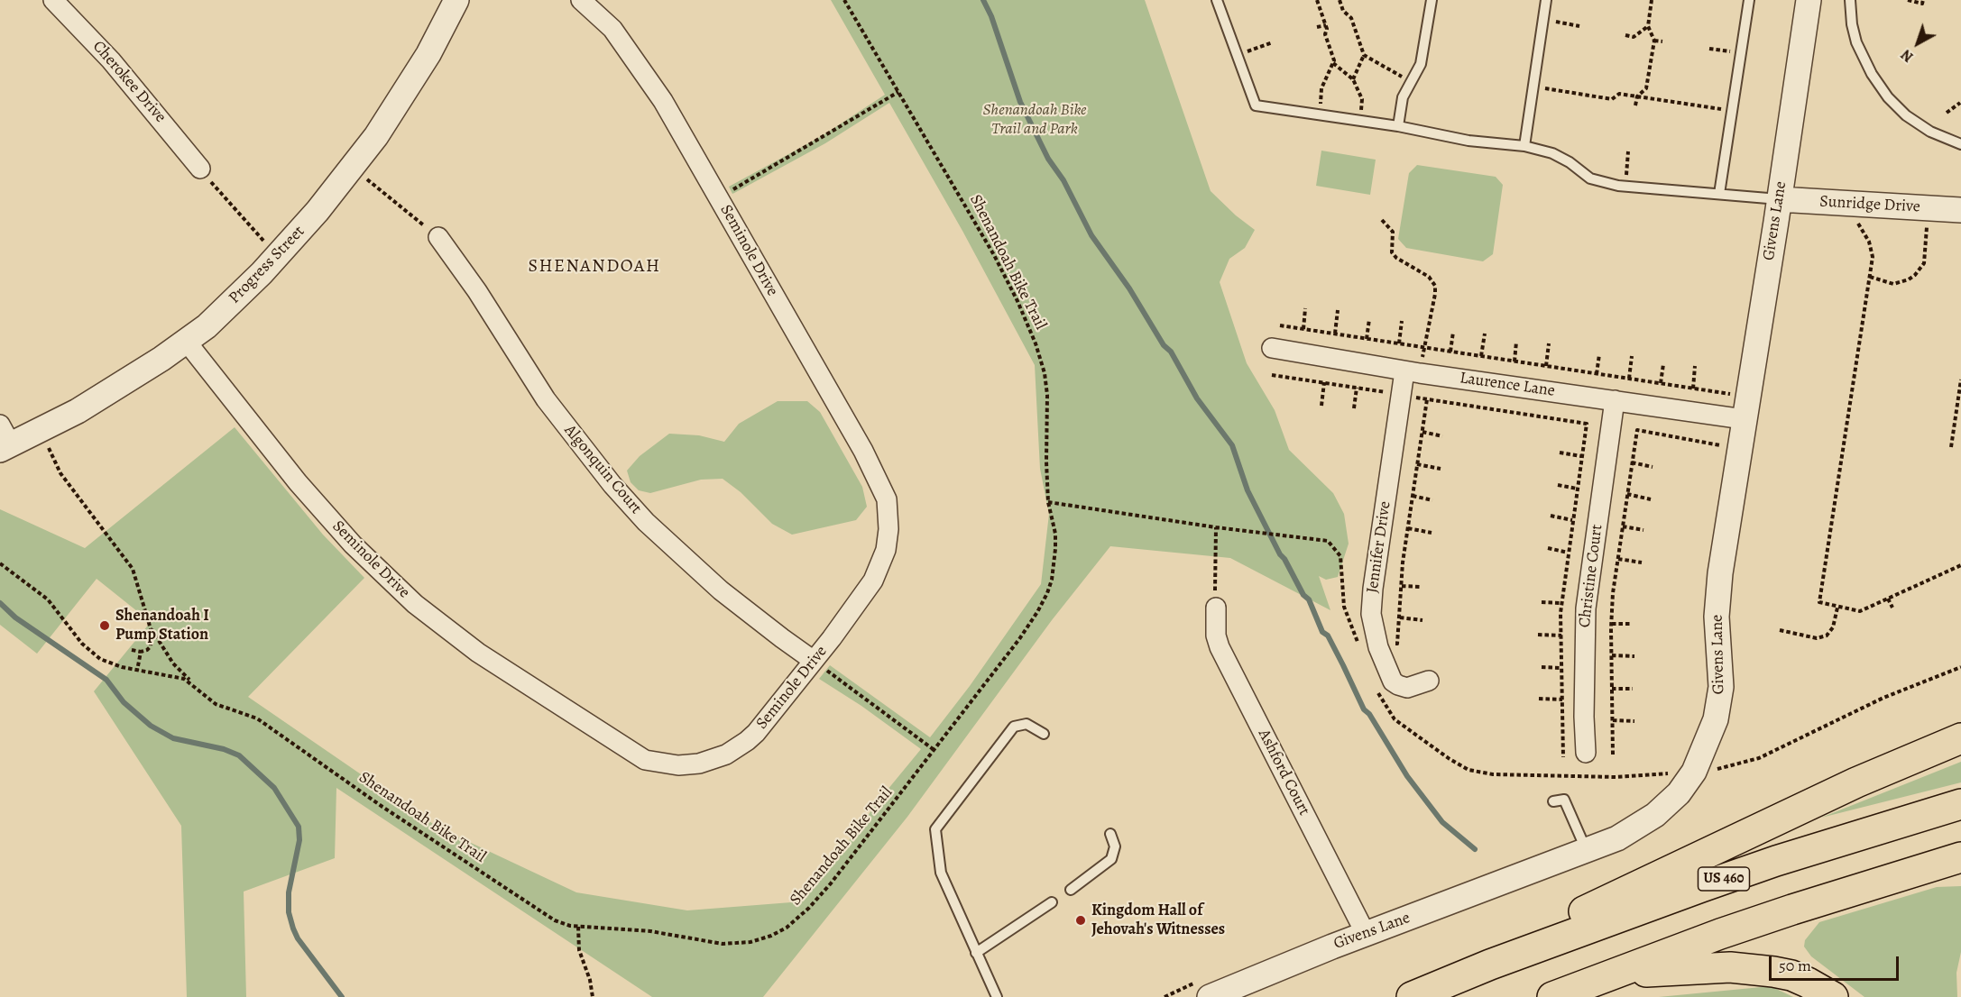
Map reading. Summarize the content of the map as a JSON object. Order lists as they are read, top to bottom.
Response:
{
  "streets": {
    "highway": ["US 460"],
    "street": [
      "Cherokee Drive",
      "Sunridge Drive",
      "Givens Lane",
      "Seminole Drive",
      "Progress Street",
      "Laurence Lane",
      "Algonquin Court",
      "Jennifer Drive",
      "Christine Court",
      "Ashford Court"
    ],
    "path": ["Shenandoah Bike Trail"]
  },
  "crossings": [
    ["Sunridge Drive", "Givens Lane"],
    ["Givens Lane", "Laurence Lane"],
    ["Givens Lane", "Ashford Court"],
    ["Seminole Drive", "Progress Street"],
    ["Seminole Drive", "Algonquin Court"],
    ["Laurence Lane", "Jennifer Drive"],
    ["Laurence Lane", "Christine Court"]
  ],
  "districts": ["SHENANDOAH"],
  "parks": ["Shenandoah Bike Trail and Park"],
  "places": ["Shenandoah I Pump Station", "Kingdom Hall of Jehovah's Witnesses"],
  "scale_bar": "50 m",
  "north": "bottom left"
}
